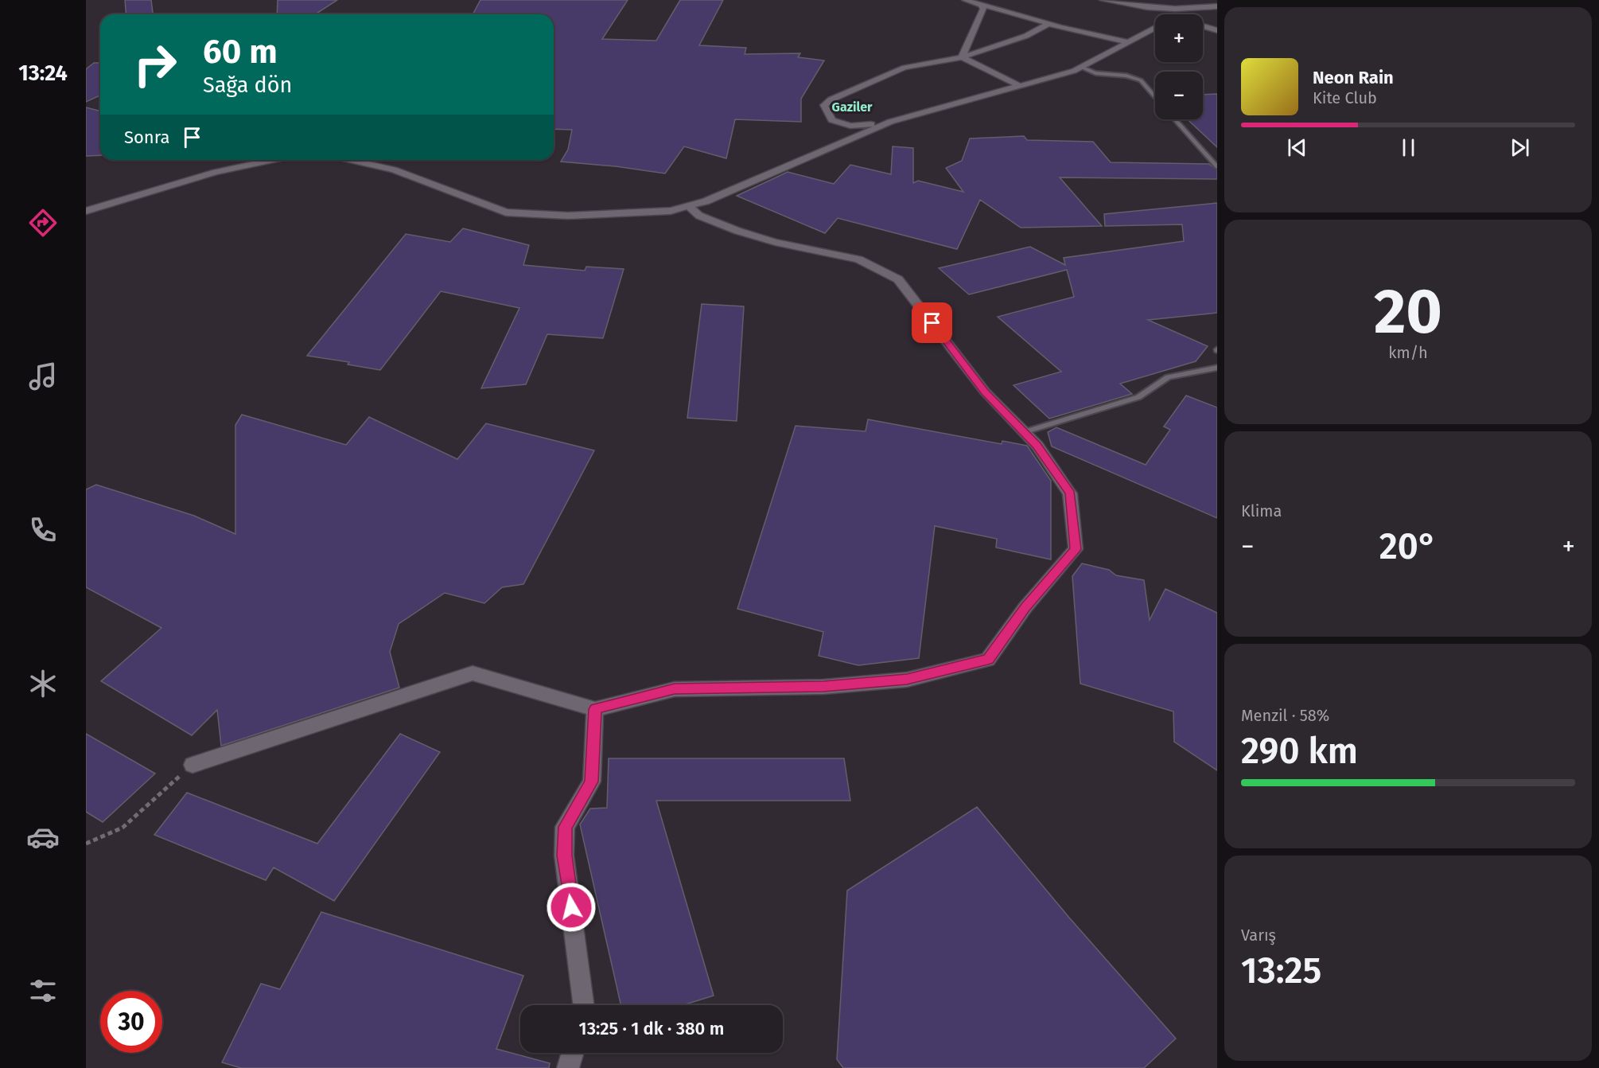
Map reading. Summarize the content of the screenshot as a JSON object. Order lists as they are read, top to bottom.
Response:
{
  "districts": ["Gaziler"],
  "page": {
    "tabs": "13:24",
    "map_buttons": ["+", "−"],
    "turn": ["60 m", "Sağa dön"],
    "song": ["Neon Rain", "Kite Club"],
    "then": "Sonra",
    "tile": [
      ["20", "km/h"],
      "Klima",
      ["Menzil · 58%", "290 km"],
      ["Varış", "13:25"]
    ],
    "heat": ["−", "20°", "+"],
    "limit": "30",
    "trip": "13:25 · 1 dk · 380 m"
  }
}
